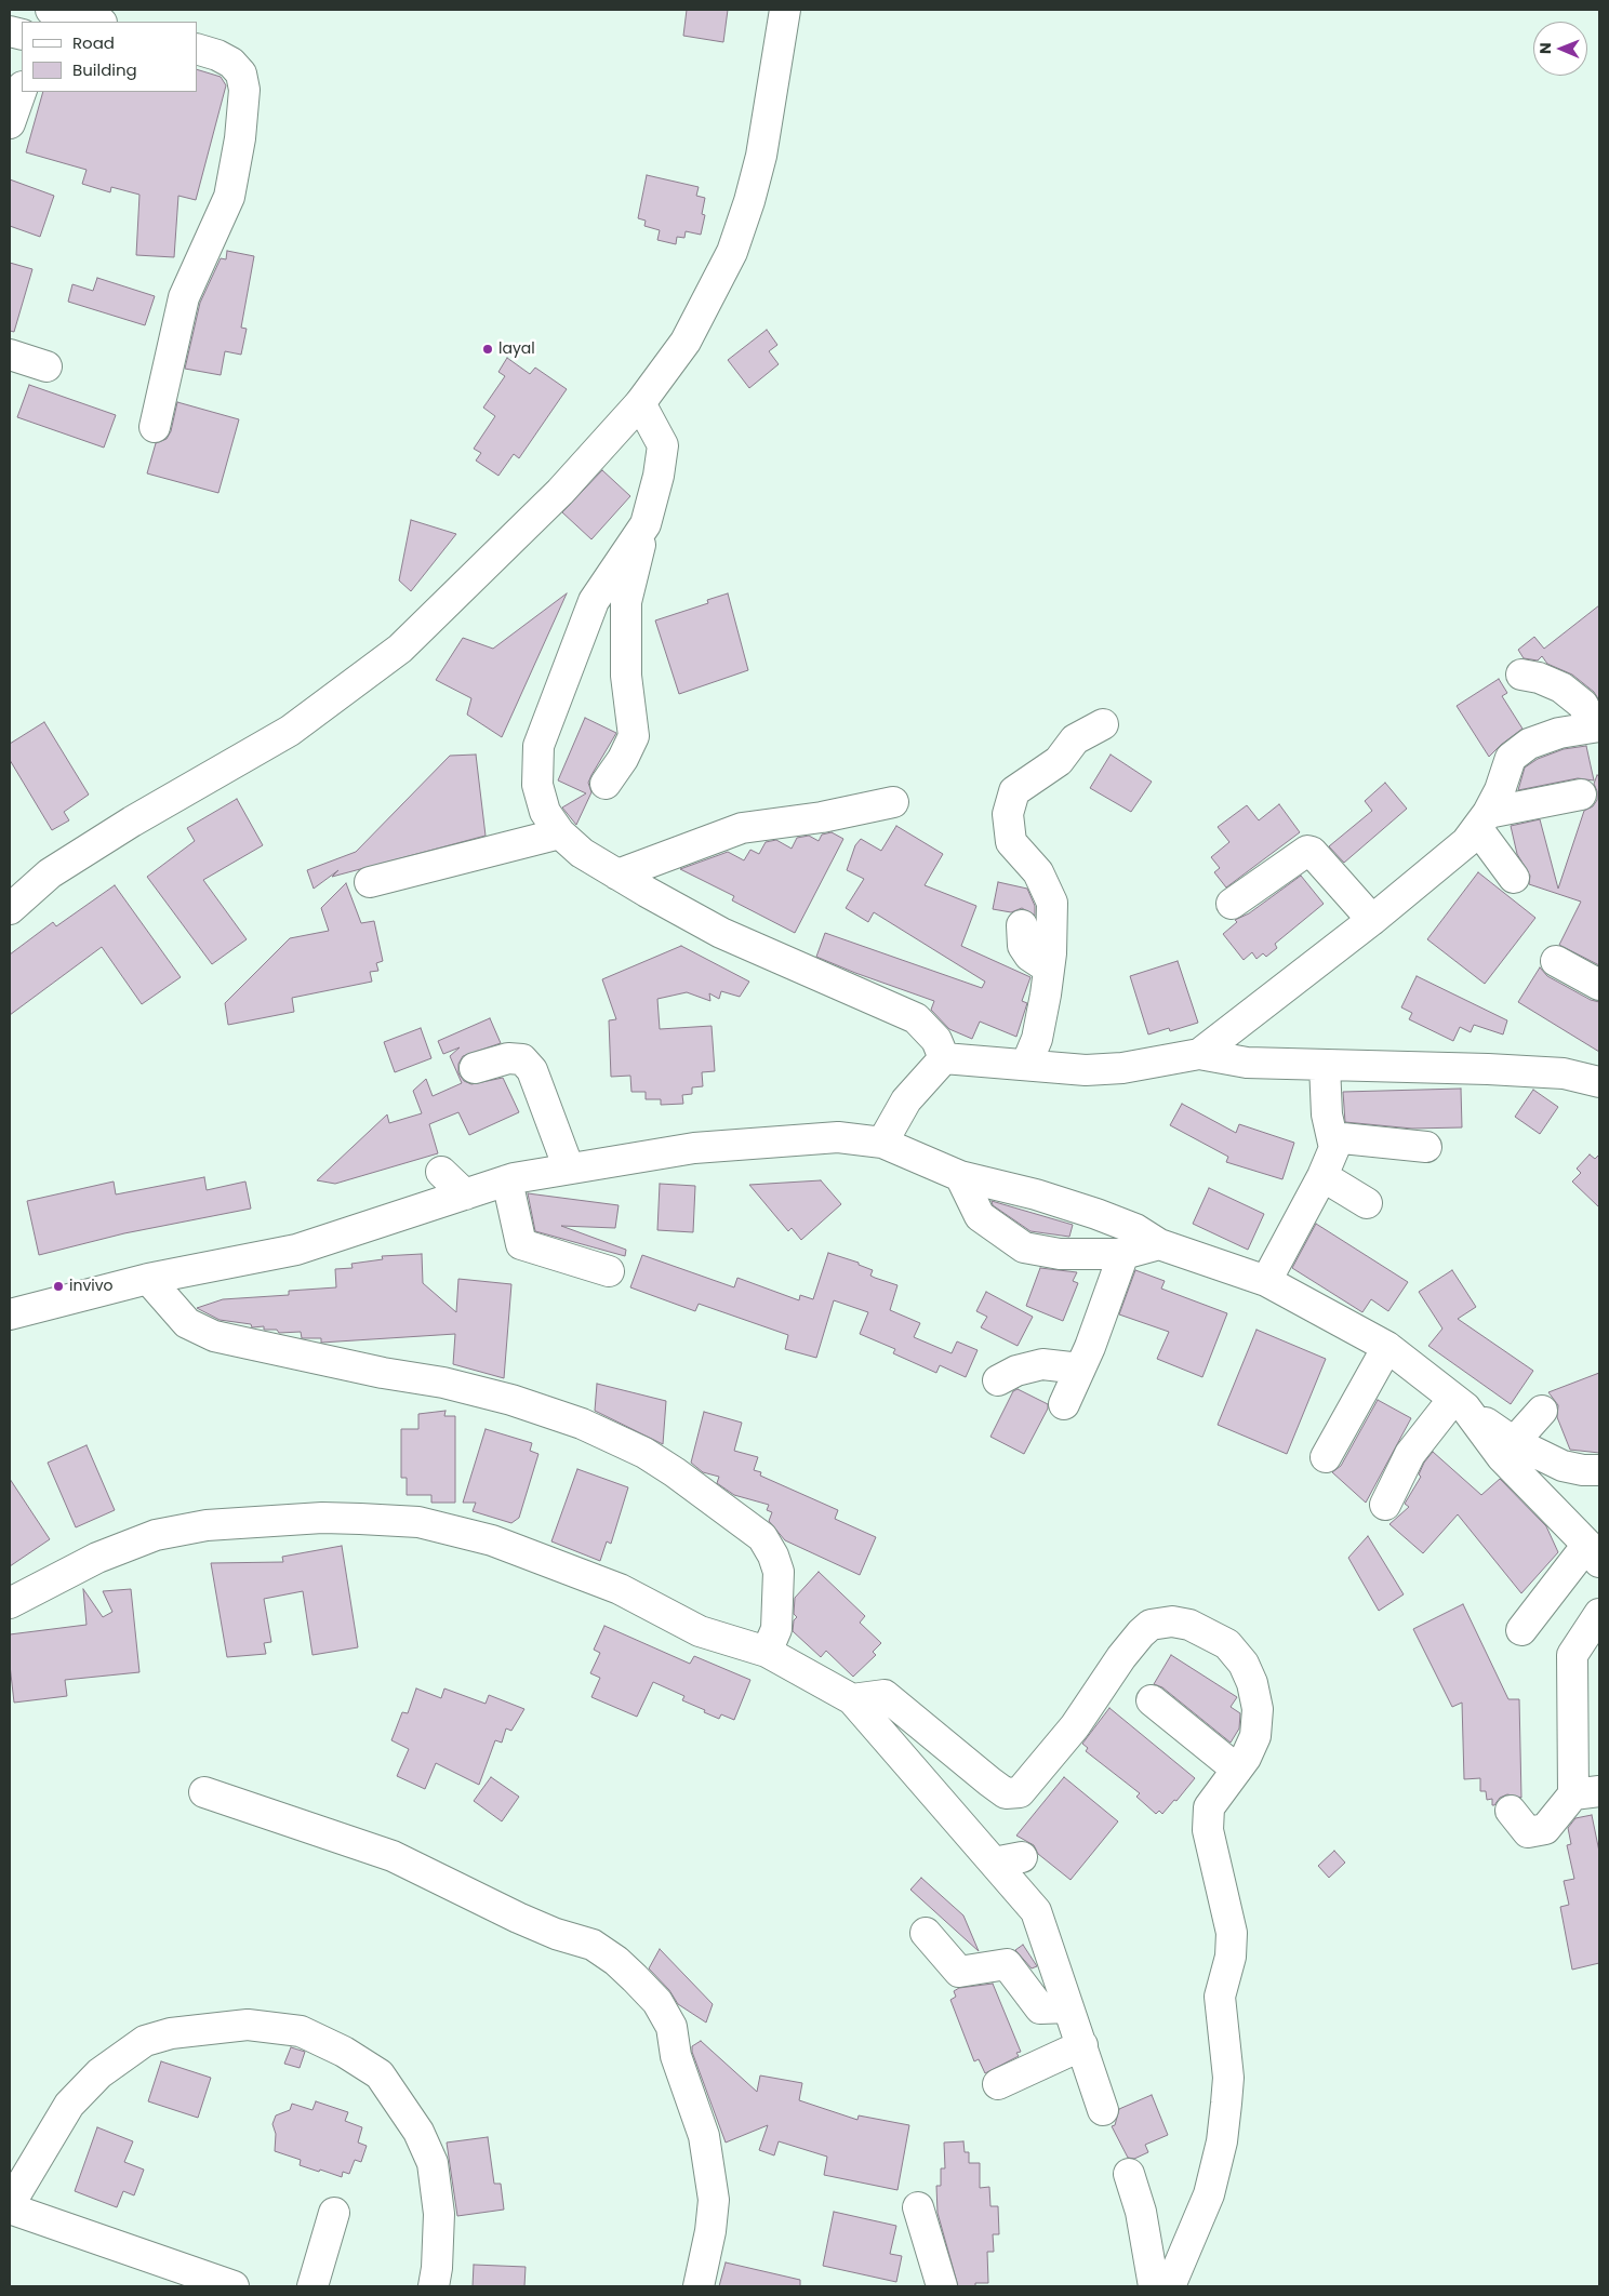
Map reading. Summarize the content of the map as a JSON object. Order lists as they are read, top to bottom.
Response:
{
  "places": ["layal", "invivo"],
  "legend": ["Road", "Building"],
  "north": "left"
}
